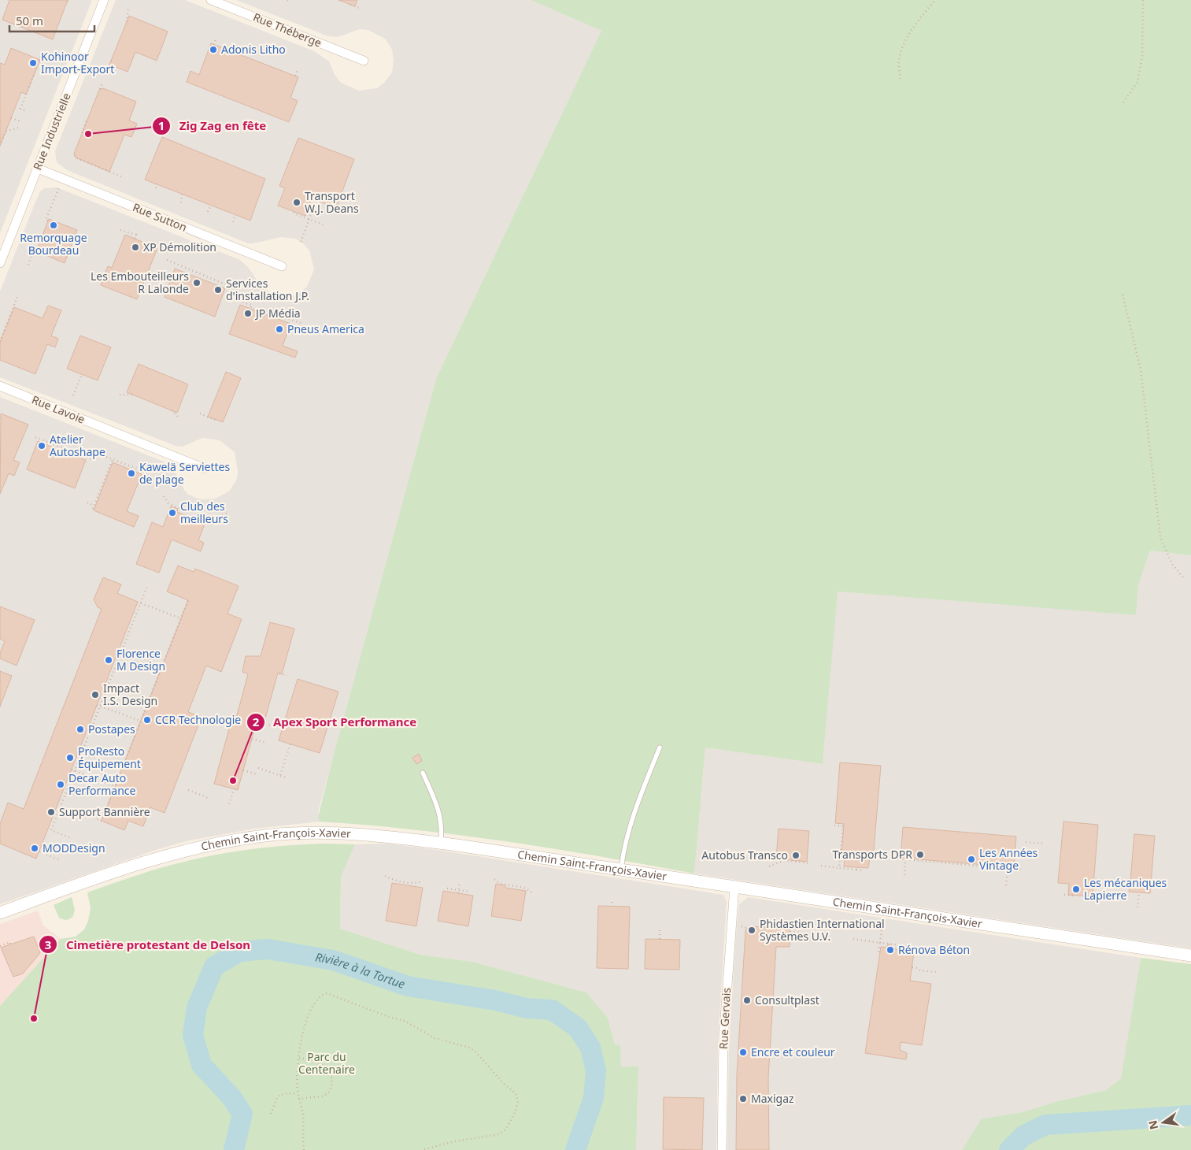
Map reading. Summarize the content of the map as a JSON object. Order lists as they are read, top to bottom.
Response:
{
  "streets": {
    "street": [
      "Rue Théberge",
      "Rue Industrielle",
      "Rue Sutton",
      "Rue Lavoie",
      "Chemin Saint-François-Xavier",
      "Rue Gervais"
    ]
  },
  "crossings": [
    ["Rue Industrielle", "Rue Sutton"],
    ["Chemin Saint-François-Xavier", "Rue Gervais"]
  ],
  "water": ["Rivière à la Tortue"],
  "parks": ["Parc du Centenaire"],
  "places": [
    "Adonis Litho",
    "Kohinoor Import-Export",
    "Zig Zag en fête",
    "Transport W.J. Deans",
    "Remorquage Bourdeau",
    "XP Démolition",
    "Les Embouteilleurs R Lalonde",
    "Services d'installation J.P.",
    "JP Média",
    "Pneus America",
    "Atelier Autoshape",
    "Kawelä Serviettes de plage",
    "Club des meilleurs",
    "Florence M Design",
    "Impact I.S. Design",
    "CCR Technologie",
    "Postapes",
    "ProResto Équipement",
    "Apex Sport Performance",
    "Decar Auto Performance",
    "Support Bannière",
    "MODDesign",
    "Transports DPR",
    "Autobus Transco",
    "Les Années Vintage",
    "Les mécaniques Lapierre",
    "Phidastien International Systèmes U.V.",
    "Rénova Béton",
    "Consultplast",
    "Cimetière protestant de Delson",
    "Encre et couleur",
    "Maxigaz"
  ],
  "scale_bar": "50 m",
  "north": "left"
}
